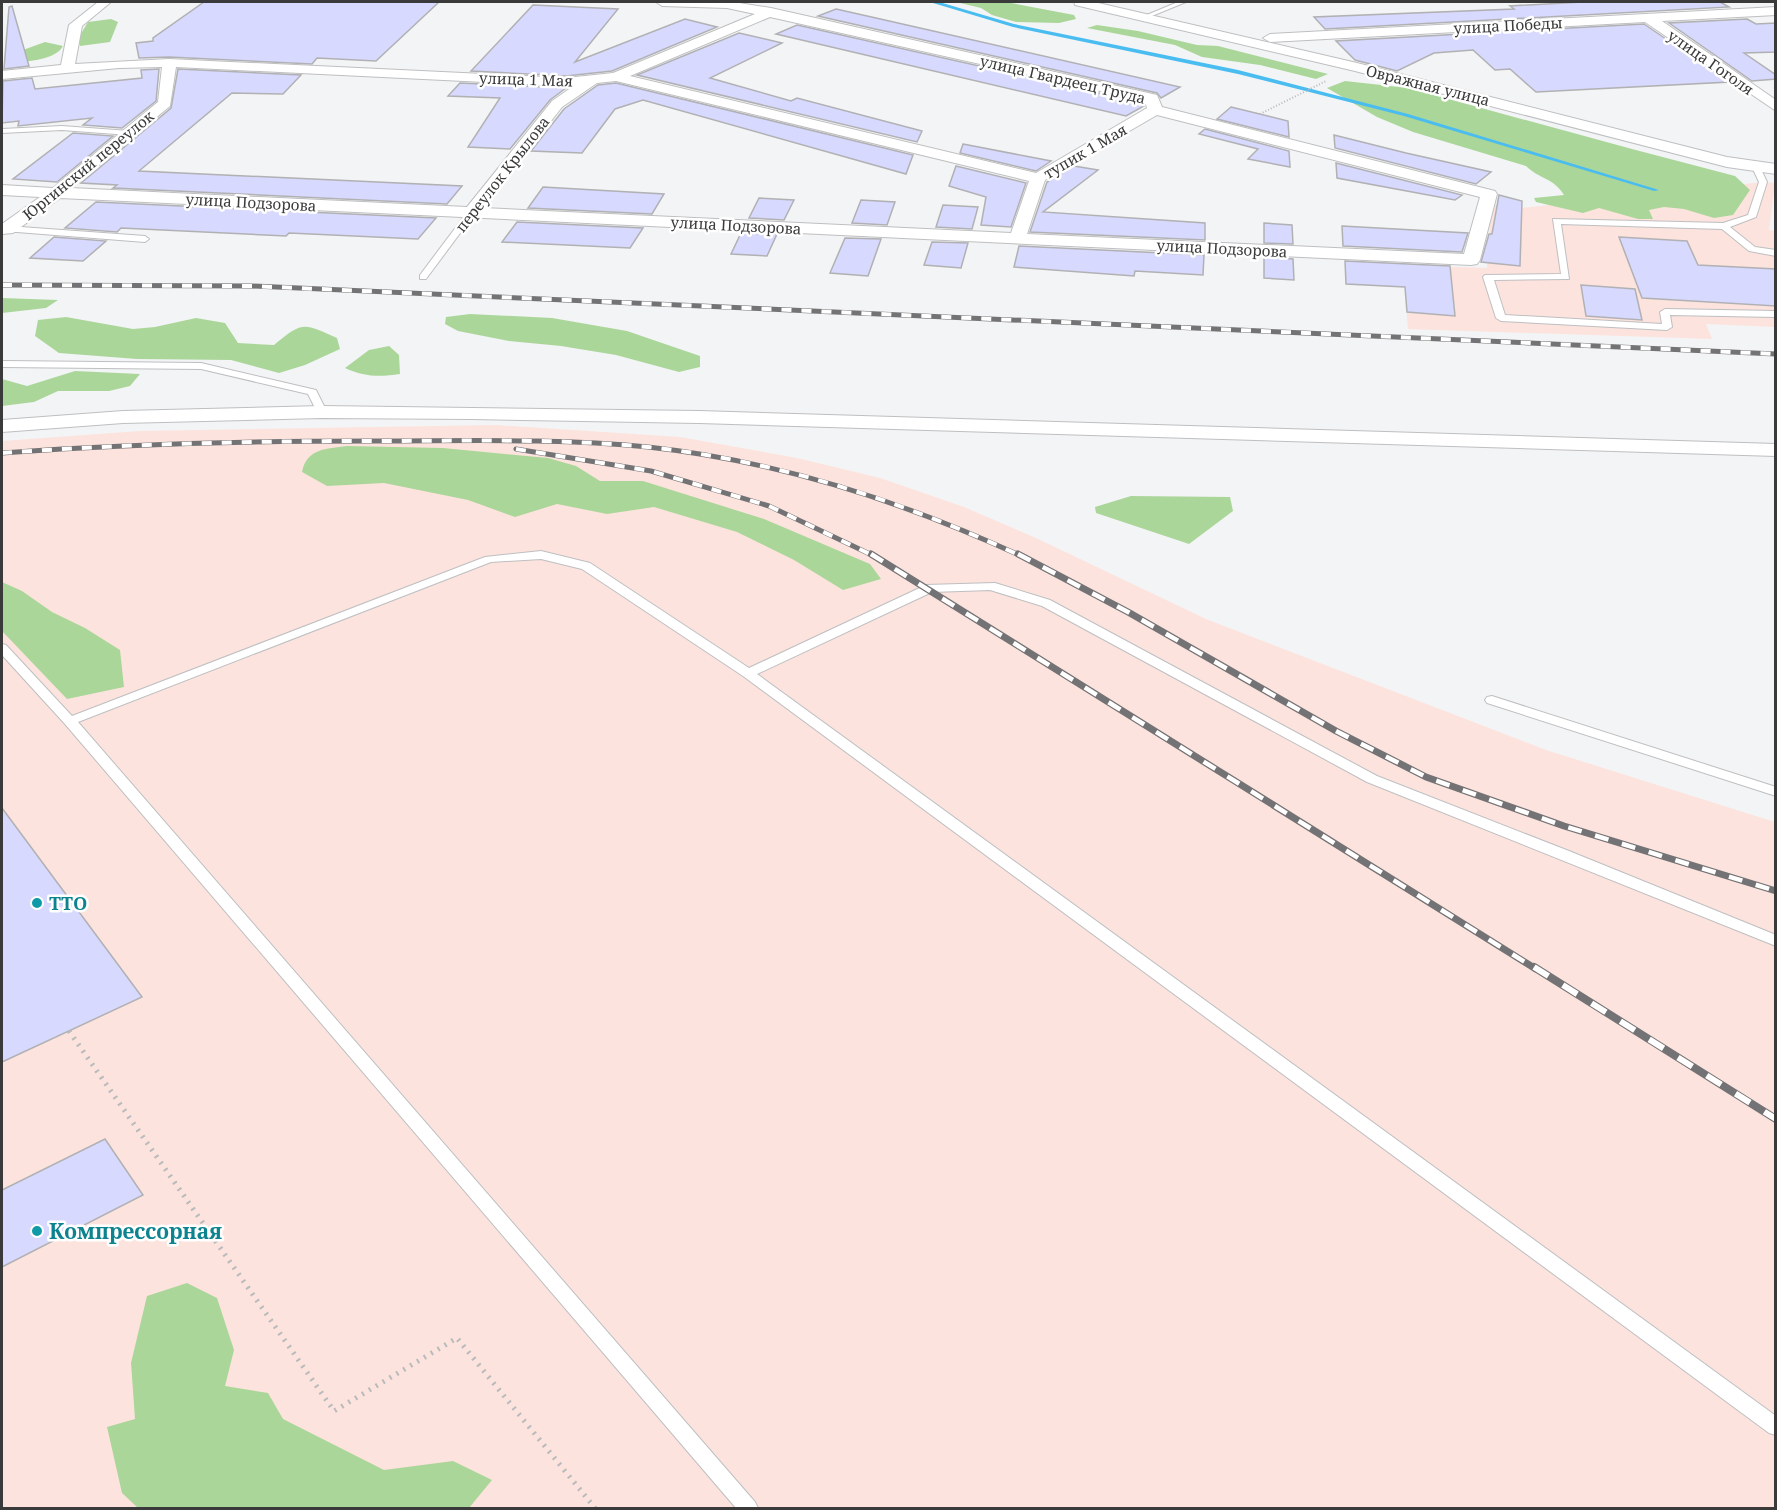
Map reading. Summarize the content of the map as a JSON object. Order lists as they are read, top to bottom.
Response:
{
  "streets": {
    "street": [
      "улица Победы",
      "улица Гоголя",
      "улица 1 Мая",
      "улица Гвардеец Труда",
      "Овражная улица",
      "тупик 1 Мая",
      "Юргинский переулок",
      "переулок Крылова",
      "улица Подзорова"
    ]
  },
  "crossings": [
    ["улица Победы", "улица Гоголя"],
    ["улица Победы", "Овражная улица"],
    ["улица 1 Мая", "тупик 1 Мая"],
    ["улица 1 Мая", "Юргинский переулок"],
    ["улица 1 Мая", "переулок Крылова"],
    ["улица Гвардеец Труда", "тупик 1 Мая"],
    ["улица Гвардеец Труда", "улица Подзорова"],
    ["тупик 1 Мая", "улица Подзорова"],
    ["Юргинский переулок", "улица Подзорова"],
    ["переулок Крылова", "улица Подзорова"]
  ],
  "places": ["ТТО", "Компрессорная"]
}
